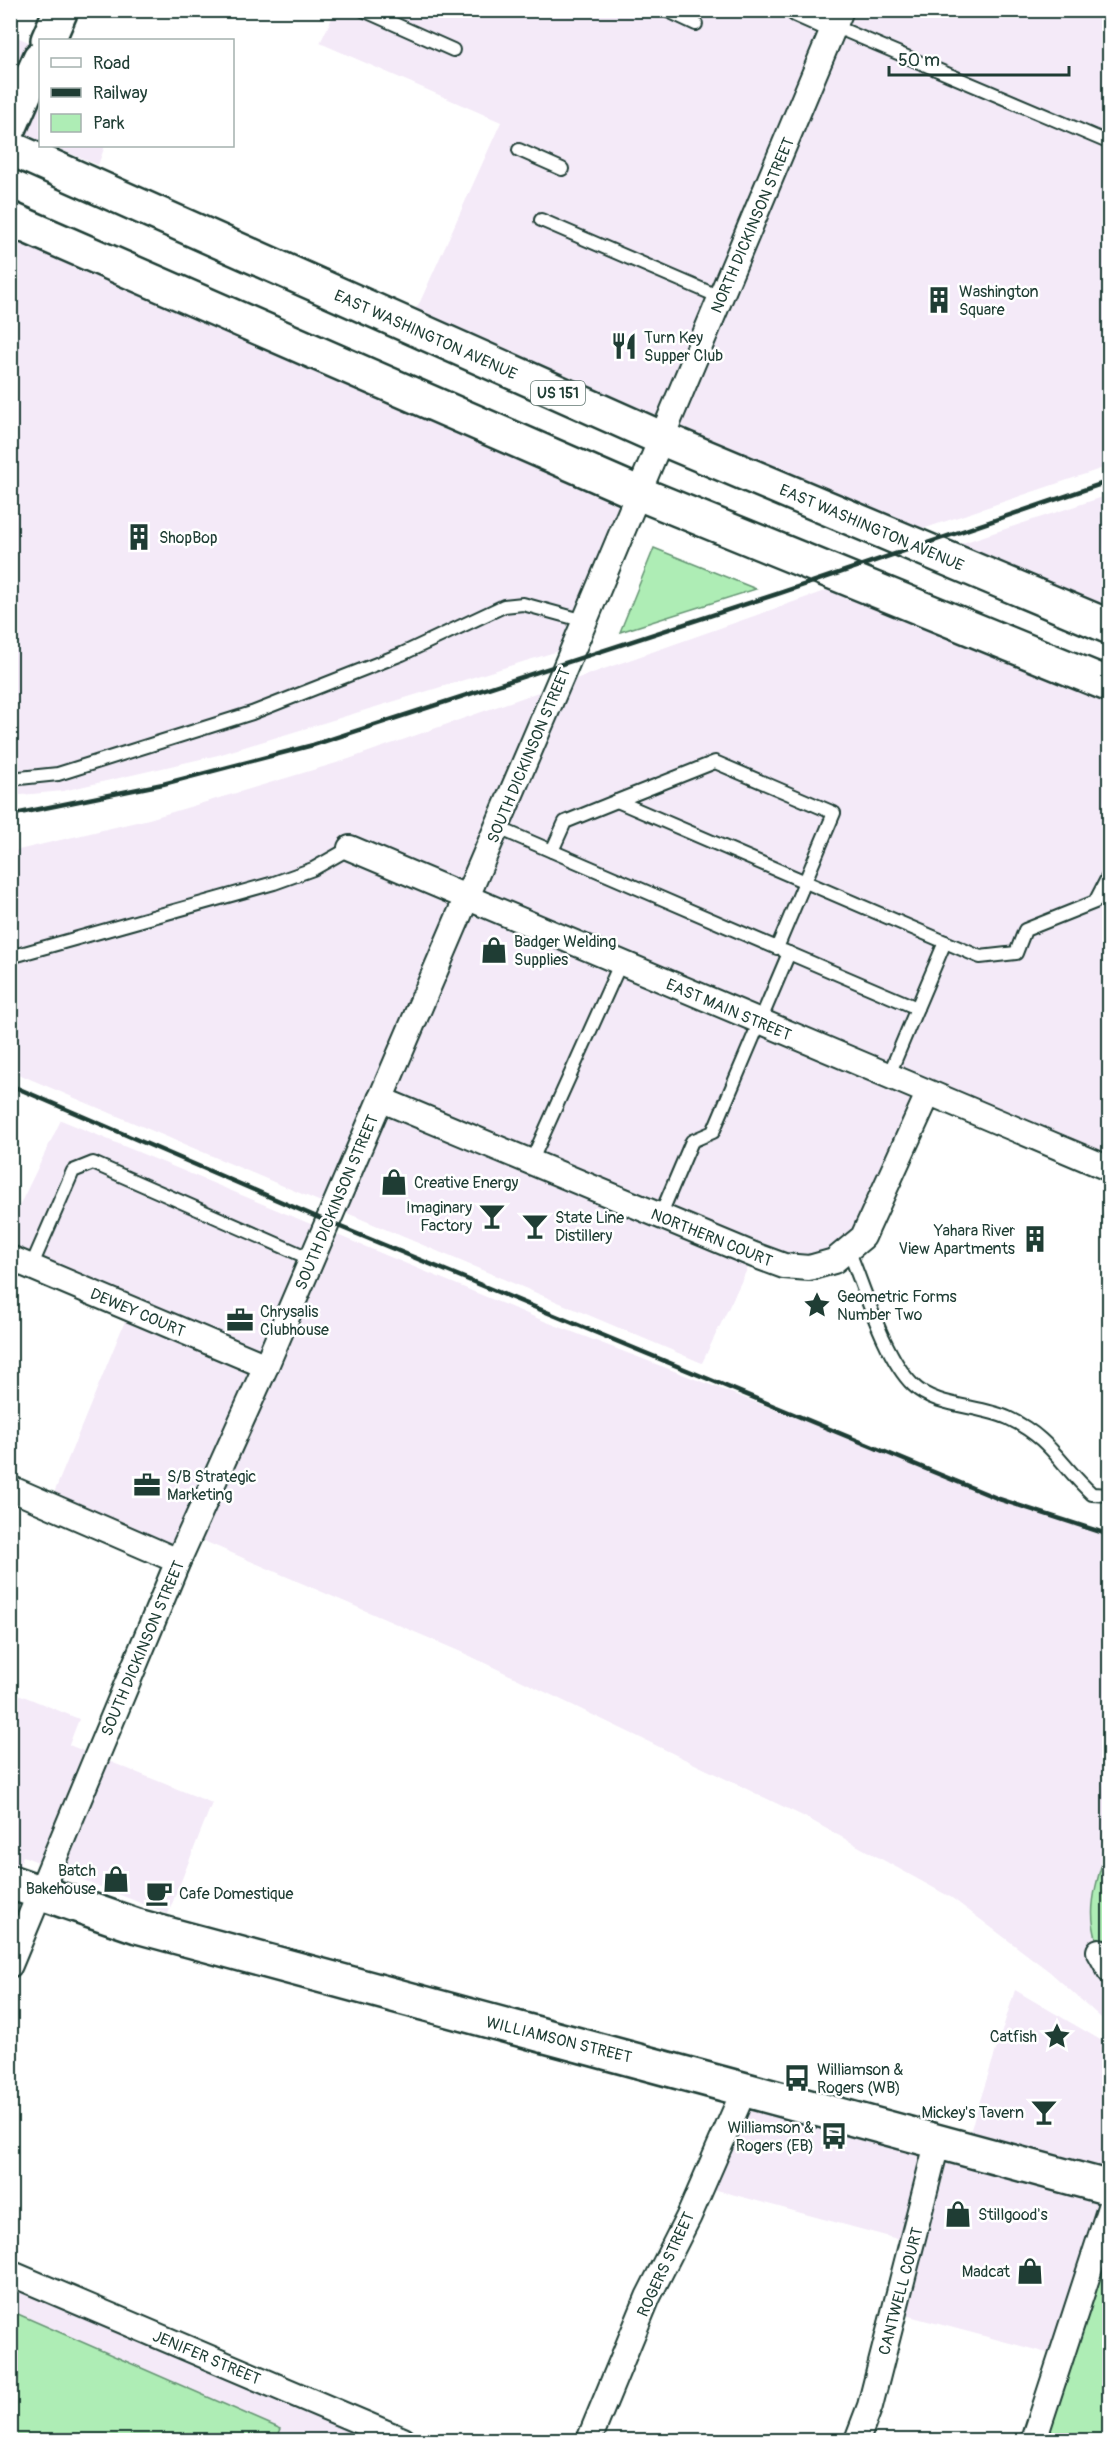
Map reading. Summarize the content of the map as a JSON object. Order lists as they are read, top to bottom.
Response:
{
  "streets": {
    "main road": ["EAST WASHINGTON AVENUE", "US 151", "WILLIAMSON STREET"],
    "street": [
      "NORTH DICKINSON STREET",
      "SOUTH DICKINSON STREET",
      "EAST MAIN STREET",
      "NORTHERN COURT",
      "DEWEY COURT",
      "ROGERS STREET",
      "CANTWELL COURT",
      "JENIFER STREET"
    ]
  },
  "crossings": [
    ["NORTH DICKINSON STREET", "EAST WASHINGTON AVENUE"],
    ["NORTH DICKINSON STREET", "SOUTH DICKINSON STREET"],
    ["EAST WASHINGTON AVENUE", "SOUTH DICKINSON STREET"],
    ["SOUTH DICKINSON STREET", "EAST MAIN STREET"],
    ["SOUTH DICKINSON STREET", "NORTHERN COURT"],
    ["SOUTH DICKINSON STREET", "DEWEY COURT"],
    ["SOUTH DICKINSON STREET", "WILLIAMSON STREET"],
    ["EAST MAIN STREET", "NORTHERN COURT"],
    ["WILLIAMSON STREET", "ROGERS STREET"],
    ["WILLIAMSON STREET", "CANTWELL COURT"]
  ],
  "places": {
    "building": ["Washington Square", "ShopBop", "Yahara River View Apartments"],
    "restaurant": ["Turn Key Supper Club"],
    "shop": [
      "Badger Welding Supplies",
      "Creative Energy",
      "Batch Bakehouse",
      "Stillgood's",
      "Madcat"
    ],
    "bar": ["Imaginary Factory", "State Line Distillery", "Mickey's Tavern"],
    "place": ["Geometric Forms Number Two", "Catfish"],
    "office": ["Chrysalis Clubhouse", "S/B Strategic Marketing"],
    "cafe": ["Cafe Domestique"],
    "bus stop": ["Williamson & Rogers (WB)", "Williamson & Rogers (EB)"]
  },
  "legend": ["Road", "Railway", "Park"],
  "scale_bar": "50 m"
}
